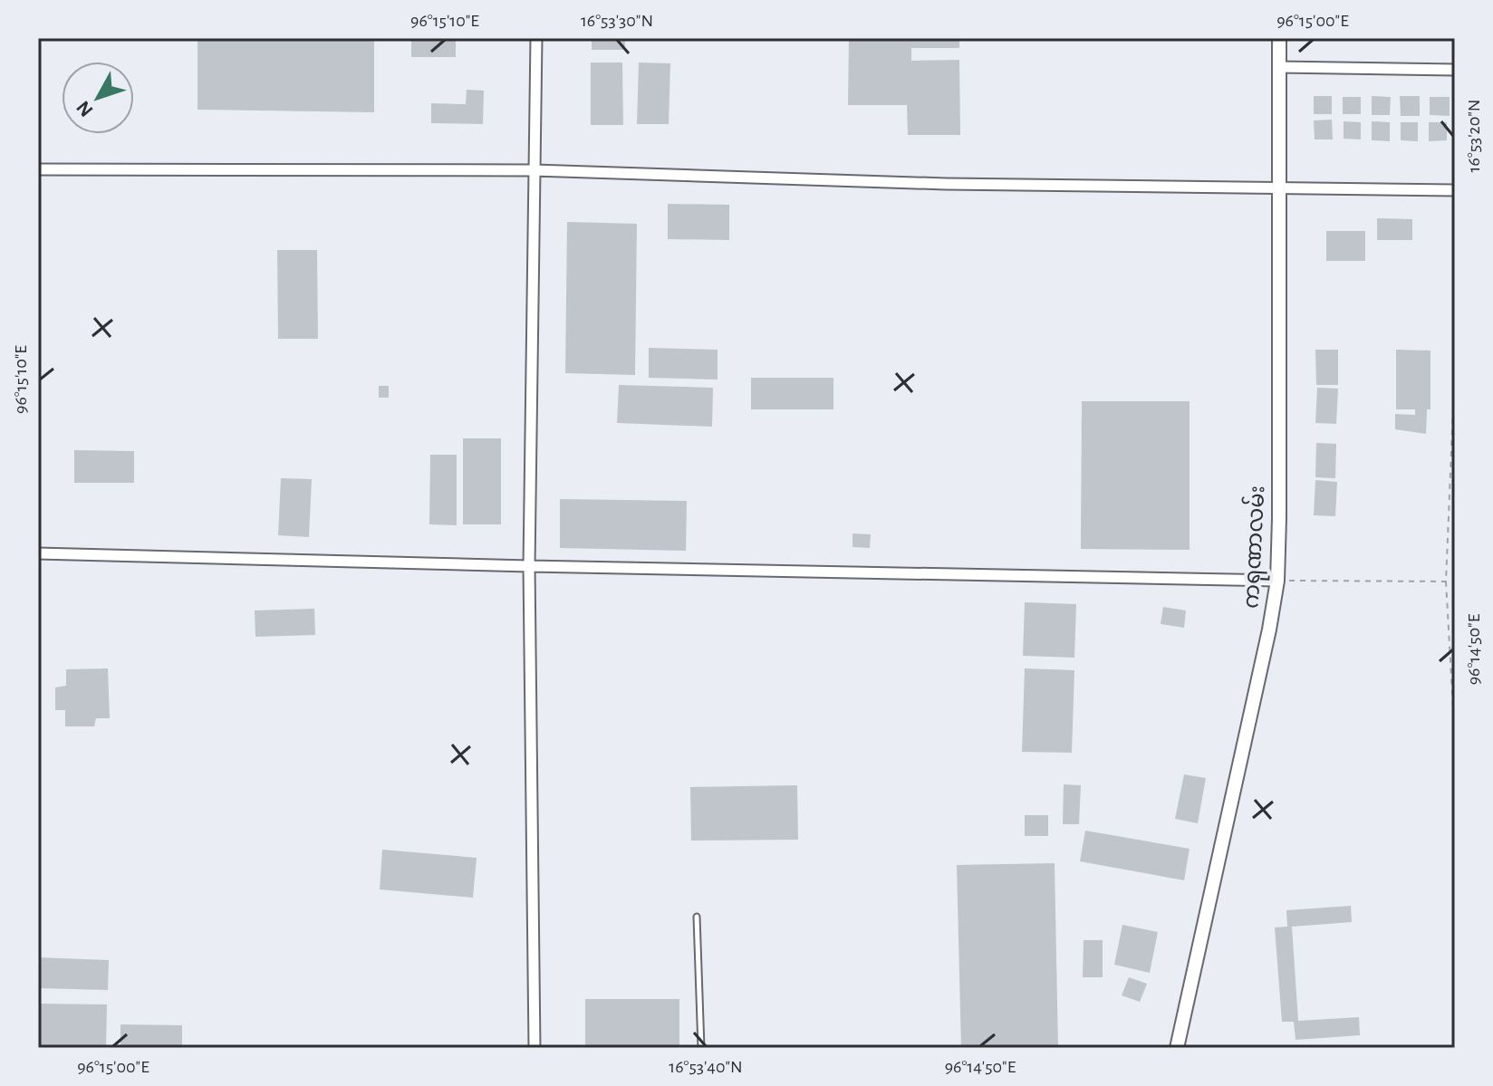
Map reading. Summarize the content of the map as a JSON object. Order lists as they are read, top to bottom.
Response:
{
  "streets": {
    "street": ["ကရုဏာလမ်း"]
  },
  "north": "bottom left",
  "coordinates": [
    "96°15'10\"E",
    "16°53'30\"N",
    "96°15'00\"E",
    "16°53'20\"N",
    "96°14'50\"E",
    "16°53'40\"N"
  ]
}
